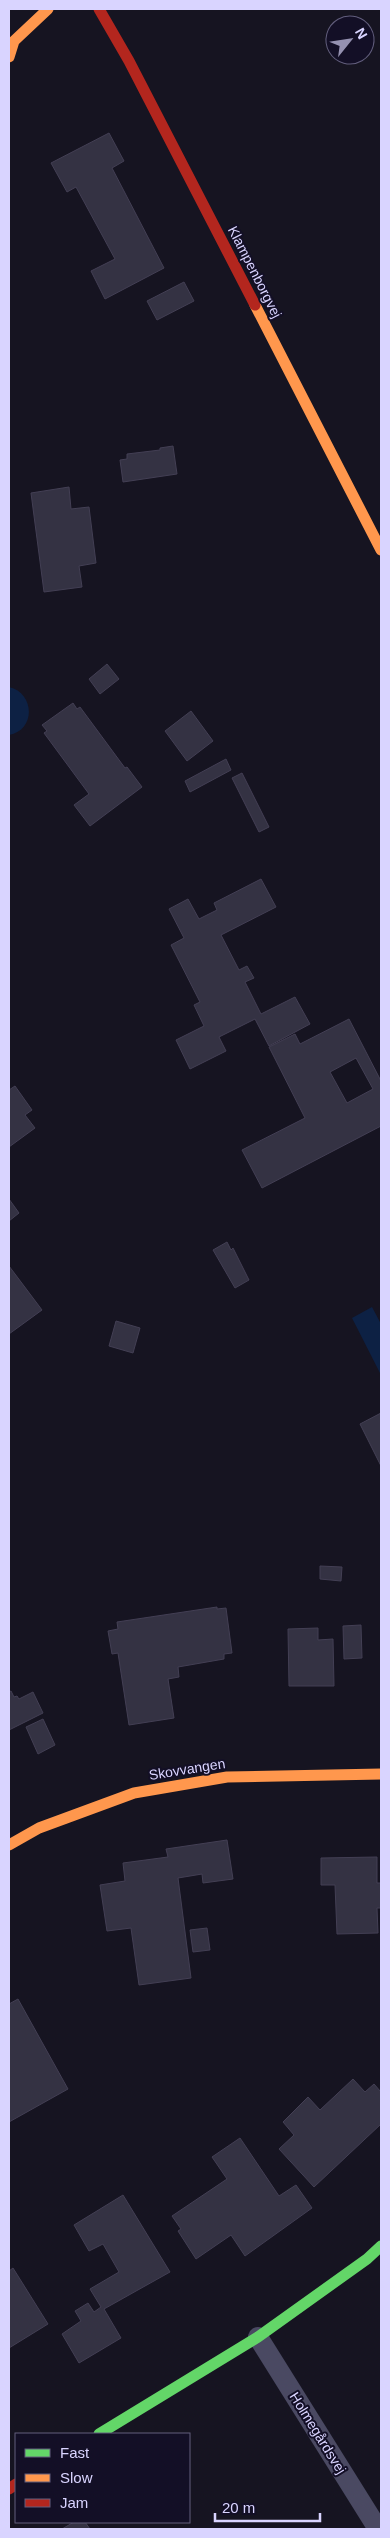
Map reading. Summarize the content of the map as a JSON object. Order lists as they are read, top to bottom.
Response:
{
  "streets": {
    "street": ["Klampenborgvej", "Skovvangen"],
    "lane": ["Holmegårdsvej"]
  },
  "legend": ["Fast", "Slow", "Jam"],
  "scale_bar": "20 m",
  "north": "top right"
}
